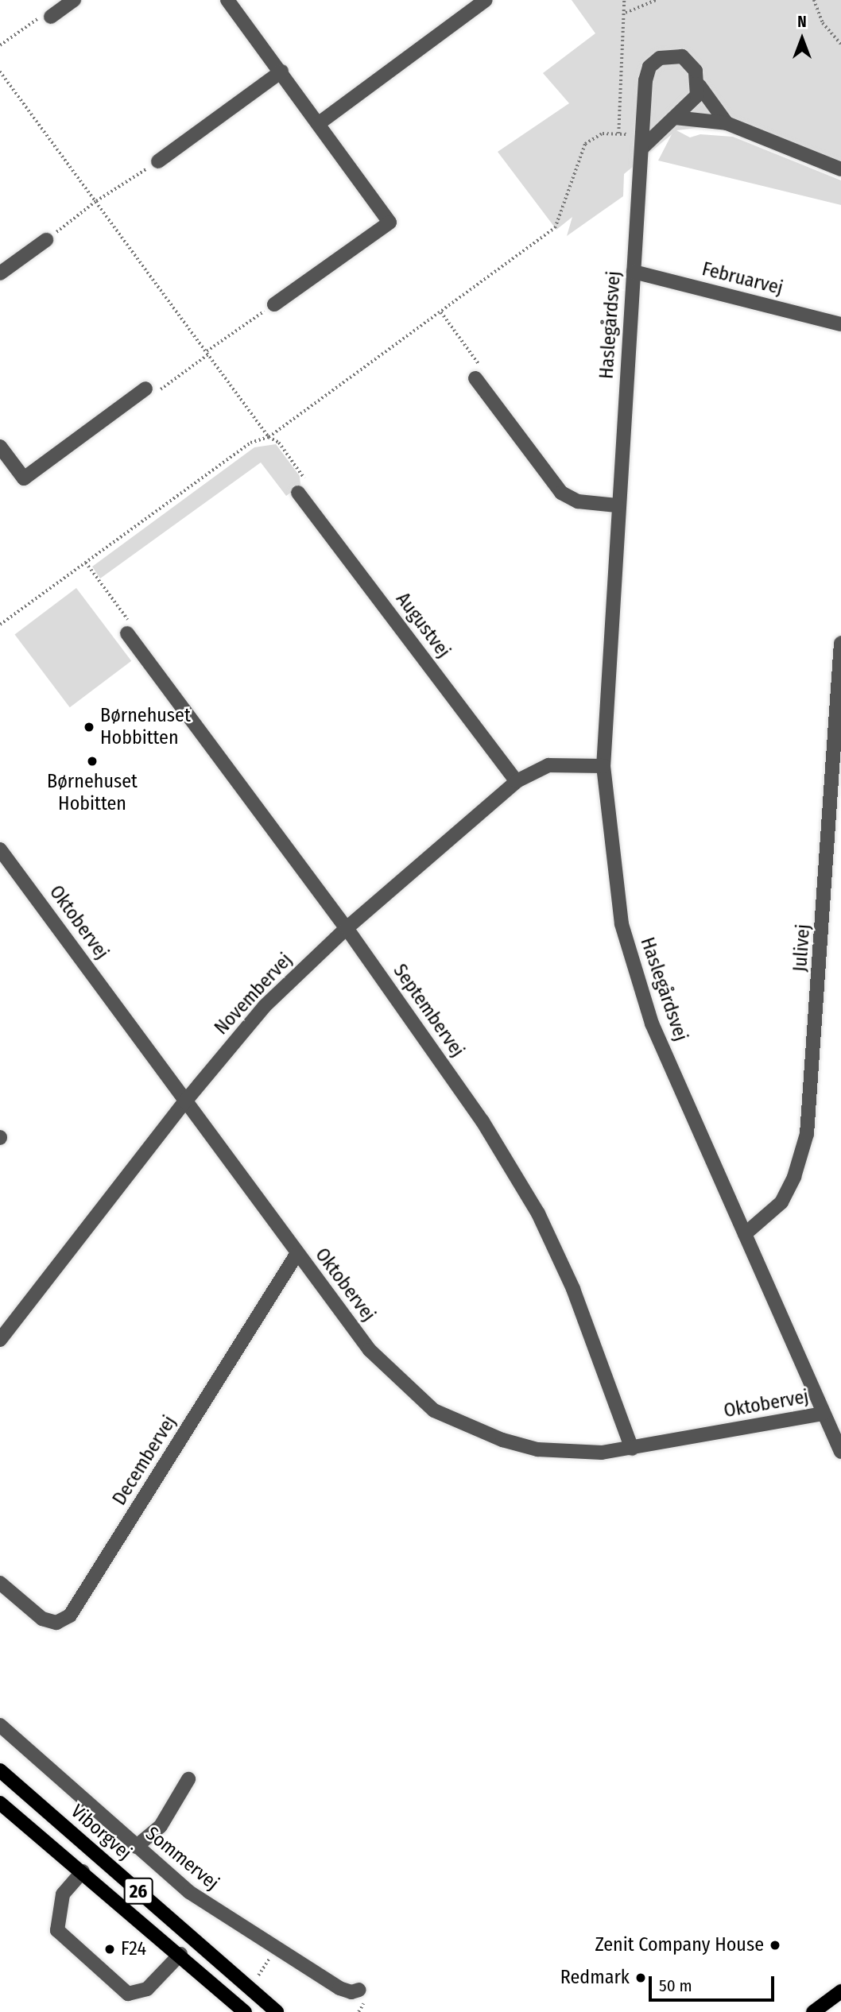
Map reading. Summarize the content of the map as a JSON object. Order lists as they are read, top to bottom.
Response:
{
  "streets": {
    "main road": ["Viborgvej", "26"],
    "street": [
      "Februarvej",
      "Haslegårdsvej",
      "Augustvej",
      "Oktobervej",
      "Julivej",
      "Novembervej",
      "Septembervej",
      "Decembervej",
      "Sommervej"
    ]
  },
  "crossings": [
    ["Februarvej", "Haslegårdsvej"],
    ["Haslegårdsvej", "Oktobervej"],
    ["Haslegårdsvej", "Julivej"],
    ["Haslegårdsvej", "Novembervej"],
    ["Augustvej", "Novembervej"],
    ["Oktobervej", "Novembervej"],
    ["Oktobervej", "Septembervej"],
    ["Oktobervej", "Decembervej"],
    ["Novembervej", "Septembervej"]
  ],
  "places": [
    "Børnehuset Hobbitten",
    "Børnehuset Hobitten",
    "Zenit Company House",
    "F24",
    "Redmark"
  ],
  "scale_bar": "50 m",
  "north": "top"
}
